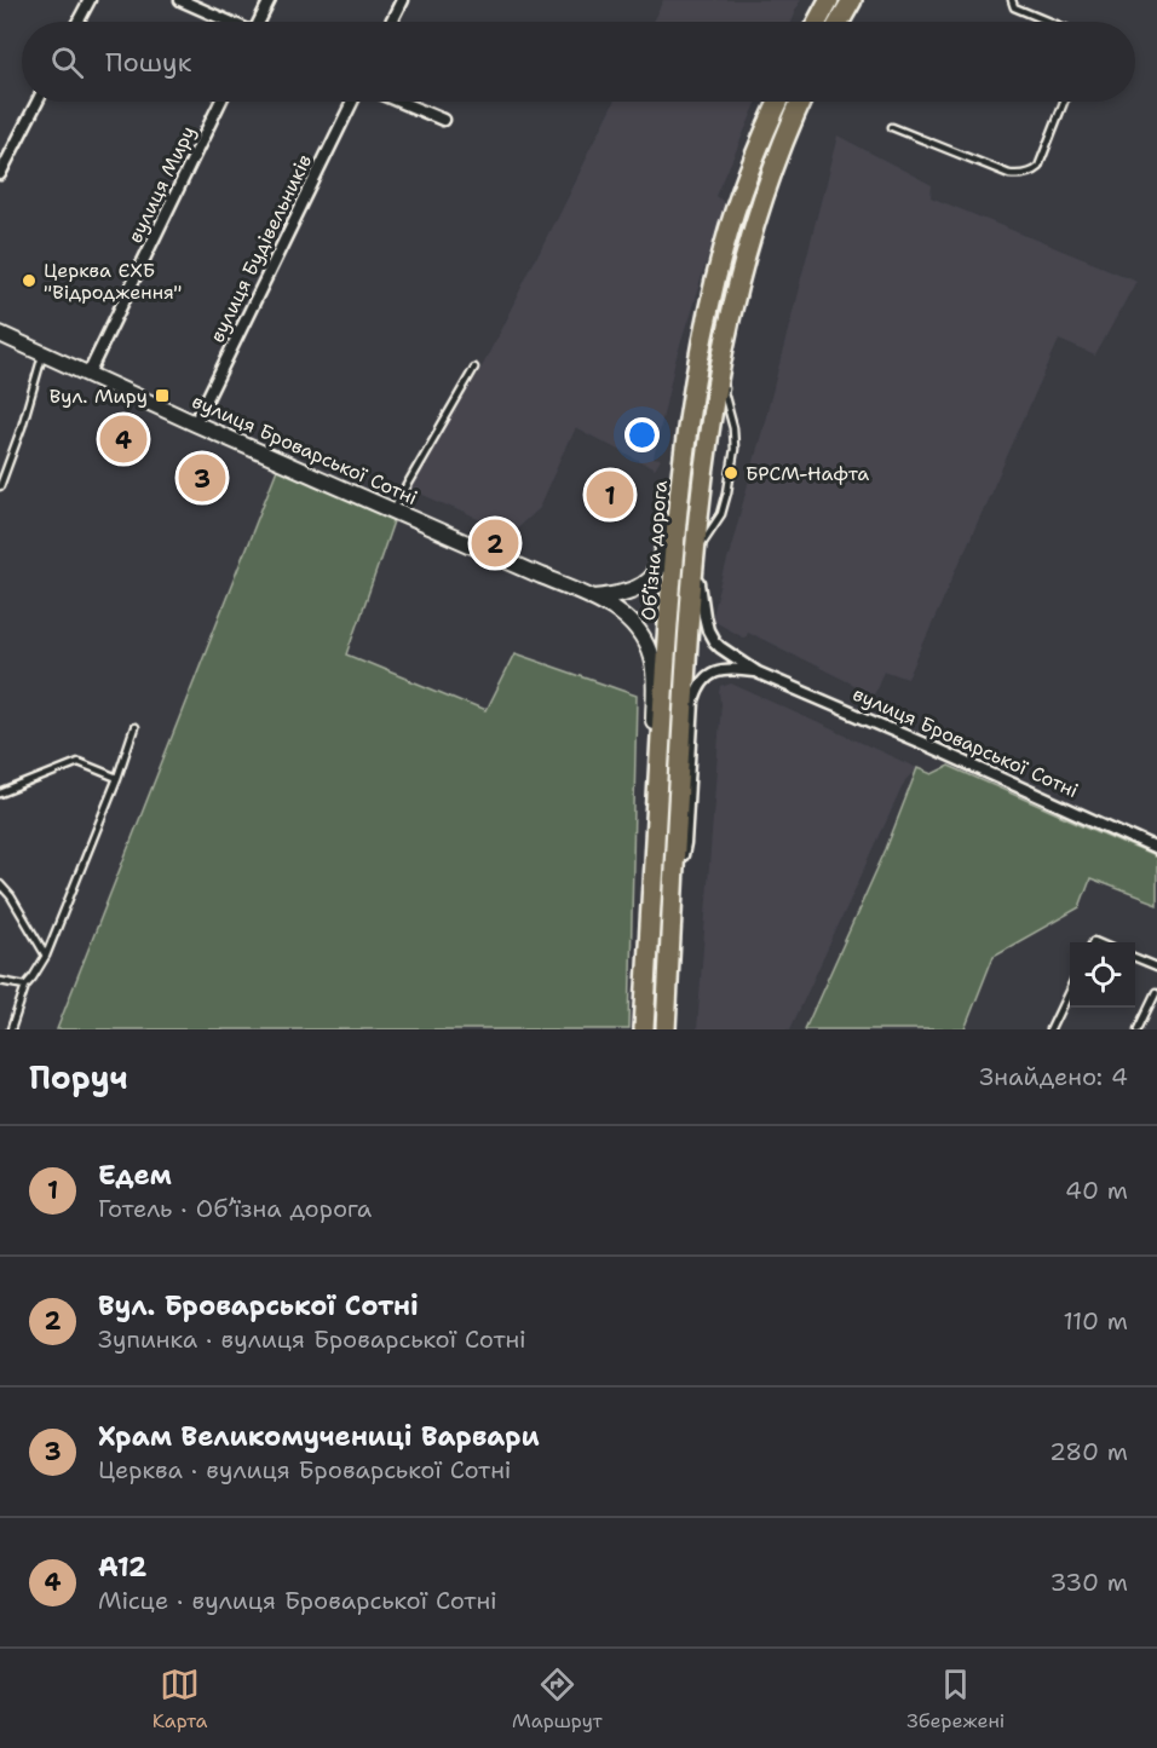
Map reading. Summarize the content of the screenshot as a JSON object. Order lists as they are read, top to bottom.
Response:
{
  "streets": {
    "highway": ["Обʼїзна дорога"],
    "street": ["вулиця Миру", "вулиця Будівельників", "вулиця Броварської Сотні"]
  },
  "crossings": [
    ["вулиця Миру", "вулиця Броварської Сотні"],
    ["вулиця Будівельників", "вулиця Броварської Сотні"],
    ["вулиця Броварської Сотні", "Обʼїзна дорога"]
  ],
  "places": {
    "other": ["Церква ЄХБ \"Відродження\"", "БРСМ-Нафта"],
    "transit": ["Вул. Миру"]
  },
  "page": {
    "search": "Пошук",
    "pins": [
      "4",
      "3",
      "1",
      "2"
    ],
    "heading": ["Поруч", "Знайдено: 4"],
    "list": [
      {
        "mark": "1",
        "name": "Едем",
        "note": "Готель · Обʼїзна дорога",
        "value": "40 m"
      },
      {
        "mark": "2",
        "name": "Вул. Броварської Cотні",
        "note": "Зупинка · вулиця Броварської Сотні",
        "value": "110 m"
      },
      {
        "mark": "3",
        "name": "Храм Великомучениці Варвари",
        "note": "Церква · вулиця Броварської Сотні",
        "value": "280 m"
      },
      {
        "mark": "4",
        "name": "А12",
        "note": "Місце · вулиця Броварської Сотні",
        "value": "330 m"
      }
    ],
    "nav": ["Карта", "Маршрут", "Збережені"]
  }
}
